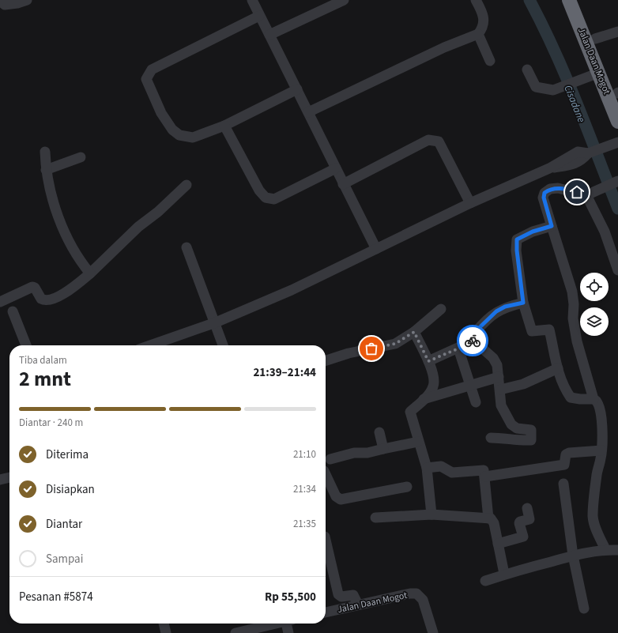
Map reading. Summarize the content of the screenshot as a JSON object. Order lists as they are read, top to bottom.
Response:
{
  "streets": {
    "highway": ["Jalan Daan Mogot"]
  },
  "water": ["Cisadane"],
  "page": {
    "heading": ["2 mnt", "Tiba dalam", "21:39–21:44"],
    "panel": ["Pesanan #5874", "Rp 55,500"],
    "bar": "Diantar · 240 m",
    "list": [
      ["Diterima", "21:10"],
      ["Disiapkan", "21:34"],
      ["Diantar", "21:35"],
      "Sampai"
    ]
  }
}
